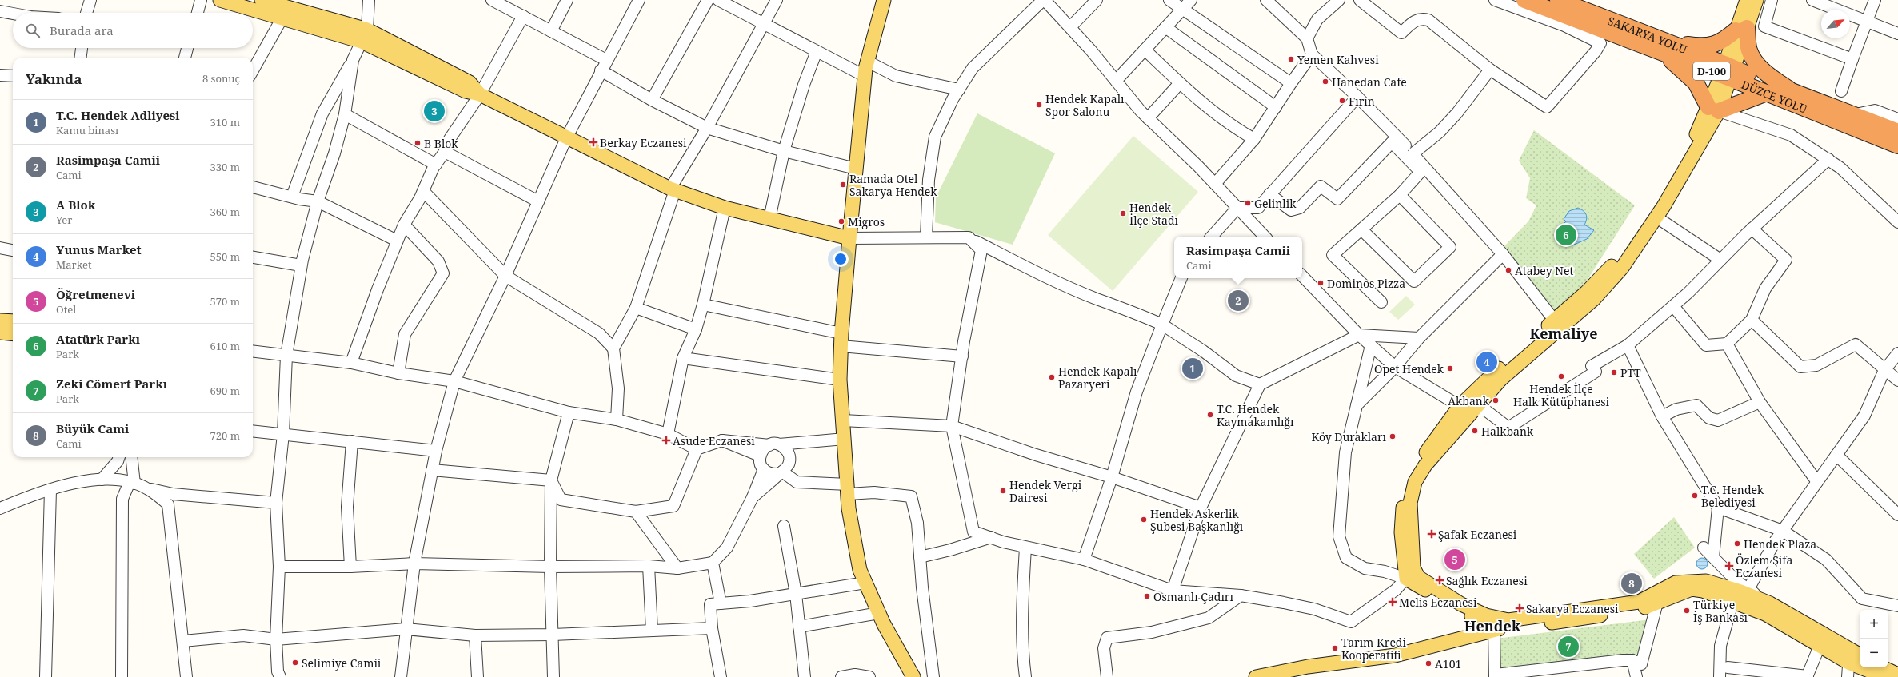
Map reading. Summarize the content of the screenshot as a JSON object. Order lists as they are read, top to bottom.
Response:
{
  "streets": {
    "highway": ["SAKARYA YOLU", "D-100", "DÜZCE YOLU"]
  },
  "crossings": [
    ["SAKARYA YOLU", "DÜZCE YOLU"],
    ["D-100", "DÜZCE YOLU"]
  ],
  "districts": ["Kemaliye", "Hendek"],
  "places": {
    "other": [
      "Yemen Kahvesi",
      "Hanedan Cafe",
      "Fırın",
      "Hendek Kapalı Spor Salonu",
      "B Blok",
      "Ramada Otel Sakarya Hendek",
      "Gelinlik",
      "Hendek İlçe Stadı",
      "Migros",
      "Atabey Net",
      "Dominos Pizza",
      "Opet Hendek",
      "PTT",
      "Hendek İlçe Halk Kütüphanesi",
      "Hendek Kapalı Pazaryeri",
      "Akbank",
      "T.C. Hendek Kaymakamlığı",
      "Halkbank",
      "Köy Durakları",
      "Hendek Vergi Dairesi",
      "T.C. Hendek Belediyesi",
      "Hendek Askerlik Şubesi Başkanlığı",
      "Hendek Plaza",
      "Osmanlı Çadırı",
      "Türkiye İş Bankası",
      "Tarım Kredi Kooperatifi",
      "Selimiye Camii",
      "A101"
    ],
    "health": [
      "Berkay Eczanesi",
      "Asude Eczanesi",
      "Şafak Eczanesi",
      "Özlem Şifa Eczanesi",
      "Sağlık Eczanesi",
      "Melis Eczanesi",
      "Sakarya Eczanesi"
    ]
  },
  "north": "top right",
  "page": {
    "search": "Burada ara",
    "heading": ["Yakında", "8 sonuç"],
    "pins": [
      "3",
      "6",
      "2",
      "4",
      "1",
      "5",
      "8",
      "7"
    ],
    "list": [
      {
        "mark": "1",
        "name": "T.C. Hendek Adliyesi",
        "note": "Kamu binası",
        "value": "310 m"
      },
      {
        "mark": "2",
        "name": "Rasimpaşa Camii",
        "note": "Cami",
        "value": "330 m"
      },
      {
        "mark": "3",
        "name": "A Blok",
        "note": "Yer",
        "value": "360 m"
      },
      {
        "mark": "4",
        "name": "Yunus Market",
        "note": "Market",
        "value": "550 m"
      },
      {
        "mark": "5",
        "name": "Öğretmenevi",
        "note": "Otel",
        "value": "570 m"
      },
      {
        "mark": "6",
        "name": "Atatürk Parkı",
        "note": "Park",
        "value": "610 m"
      },
      {
        "mark": "7",
        "name": "Zeki Cömert Parkı",
        "note": "Park",
        "value": "690 m"
      },
      {
        "mark": "8",
        "name": "Büyük Cami",
        "note": "Cami",
        "value": "720 m"
      }
    ],
    "popup": ["Rasimpaşa Camii", "Cami"],
    "map_buttons": ["+", "−"]
  }
}
